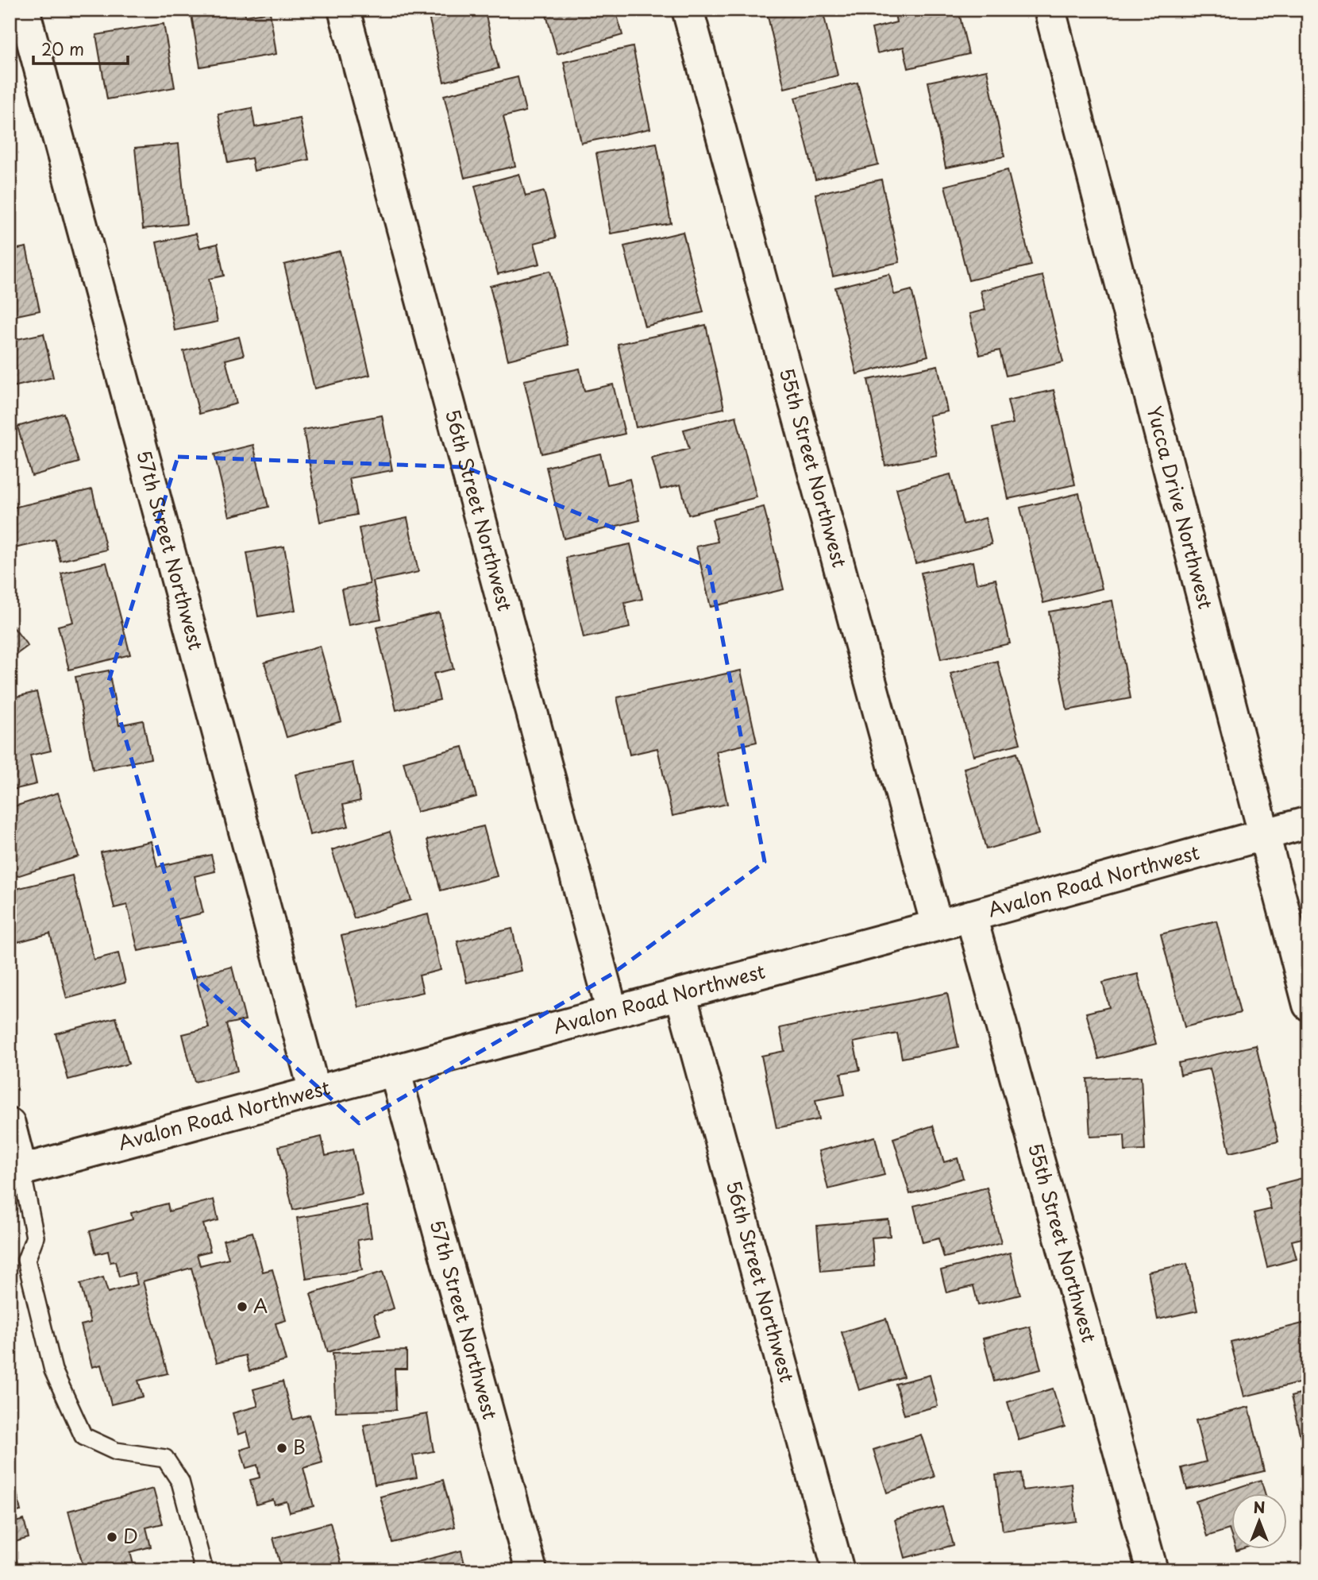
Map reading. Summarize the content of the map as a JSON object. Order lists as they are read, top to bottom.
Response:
{
  "streets": {
    "street": [
      "55th Street Northwest",
      "Yucca Drive Northwest",
      "56th Street Northwest",
      "57th Street Northwest",
      "Avalon Road Northwest"
    ]
  },
  "crossings": [
    ["55th Street Northwest", "Avalon Road Northwest"],
    ["Yucca Drive Northwest", "Avalon Road Northwest"],
    ["56th Street Northwest", "Avalon Road Northwest"],
    ["57th Street Northwest", "Avalon Road Northwest"]
  ],
  "places": ["A", "B", "D"],
  "scale_bar": "20 m",
  "north": "top"
}
